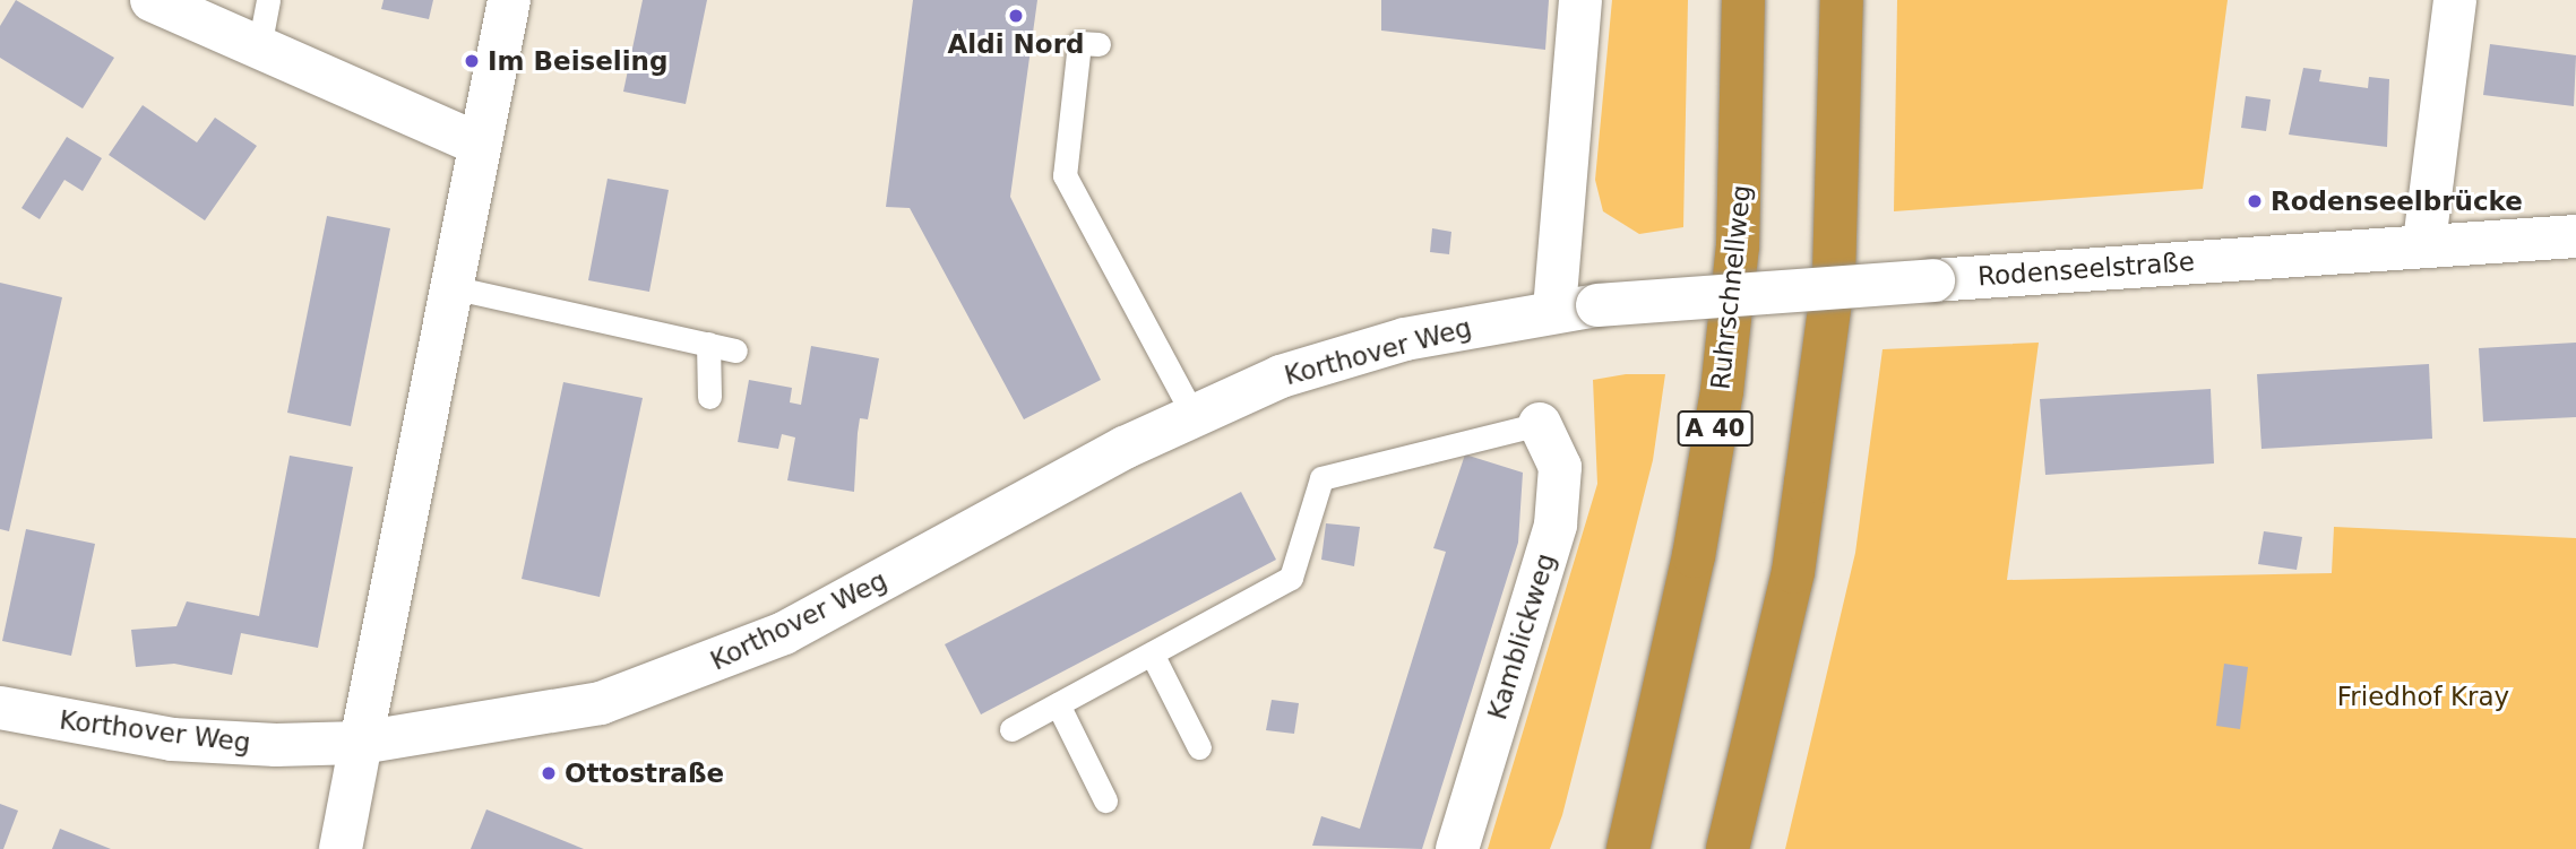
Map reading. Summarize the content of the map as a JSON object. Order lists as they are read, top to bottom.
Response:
{
  "streets": {
    "highway": ["Ruhrschnellweg", "A 40"],
    "main road": ["Rodenseelstraße", "Korthover Weg", "Kamblickweg"]
  },
  "crossings": [
    ["Rodenseelstraße", "Korthover Weg"]
  ],
  "parks": ["Friedhof Kray"],
  "places": [
    "Aldi Nord",
    "Im Beiseling",
    "Rodenseelbrücke",
    "Ottostraße"
  ]
}
